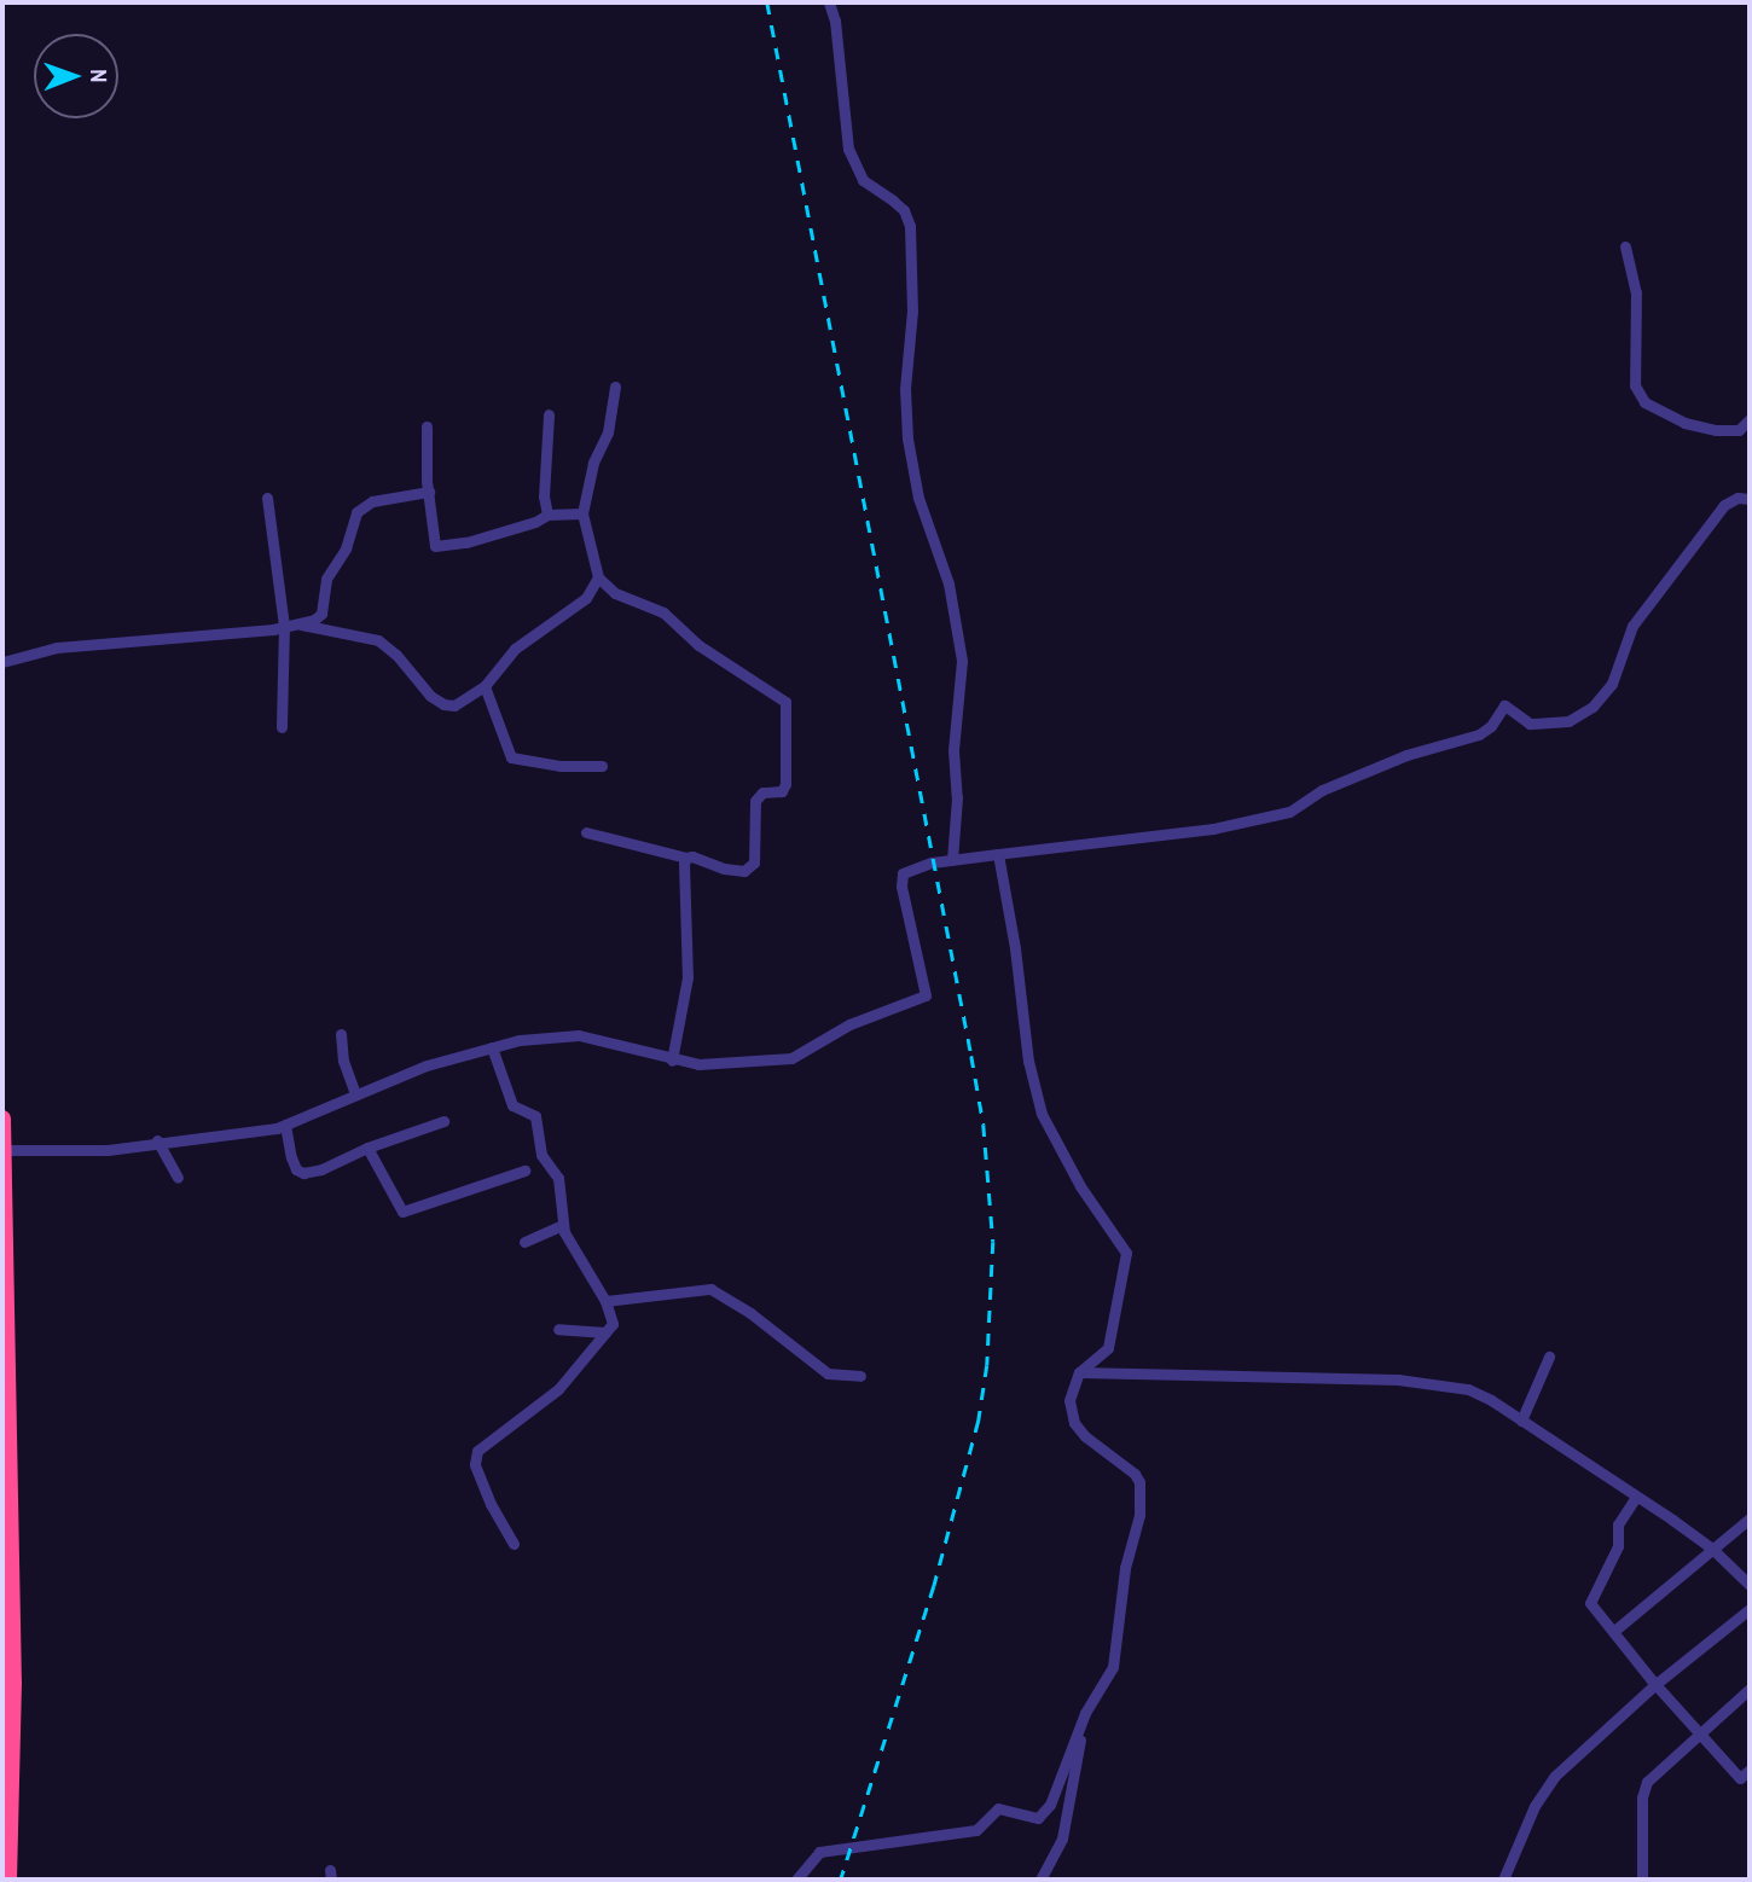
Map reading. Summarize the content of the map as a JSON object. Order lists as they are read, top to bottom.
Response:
{
  "north": "right"
}
